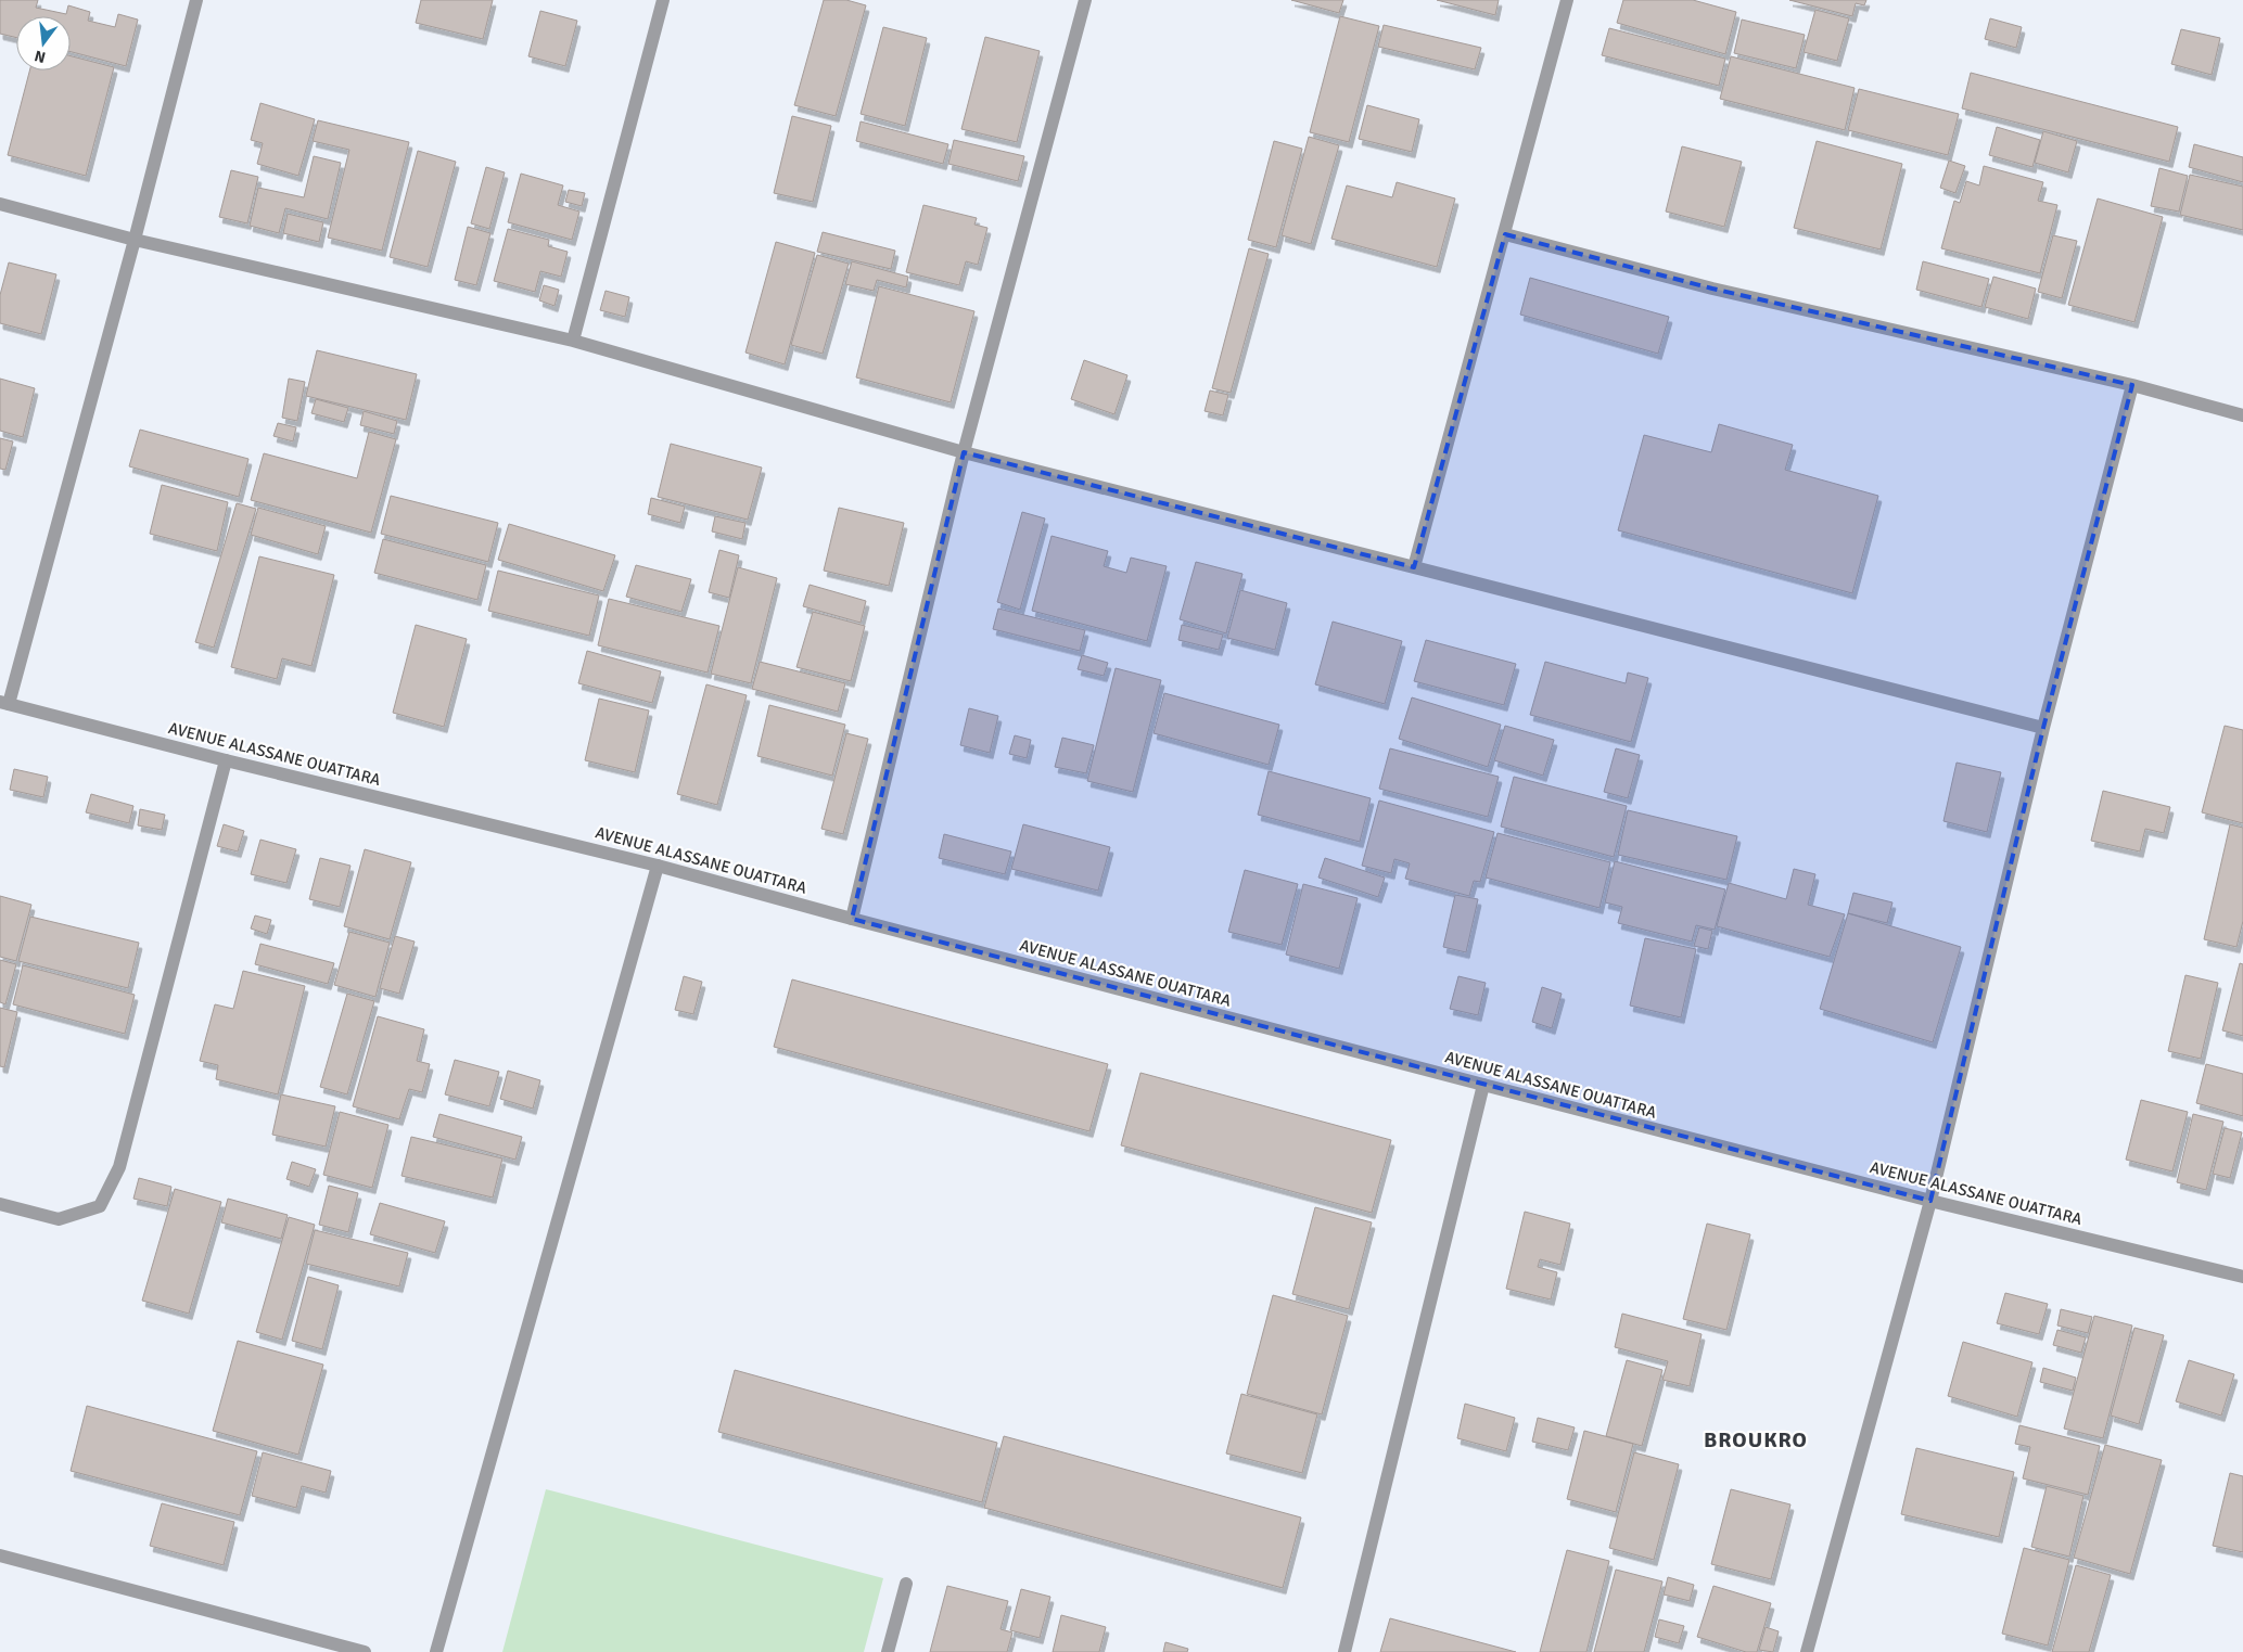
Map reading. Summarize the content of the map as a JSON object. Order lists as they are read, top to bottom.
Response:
{
  "streets": {
    "street": ["AVENUE ALASSANE OUATTARA"]
  },
  "districts": ["BROUKRO"],
  "north": "bottom"
}
